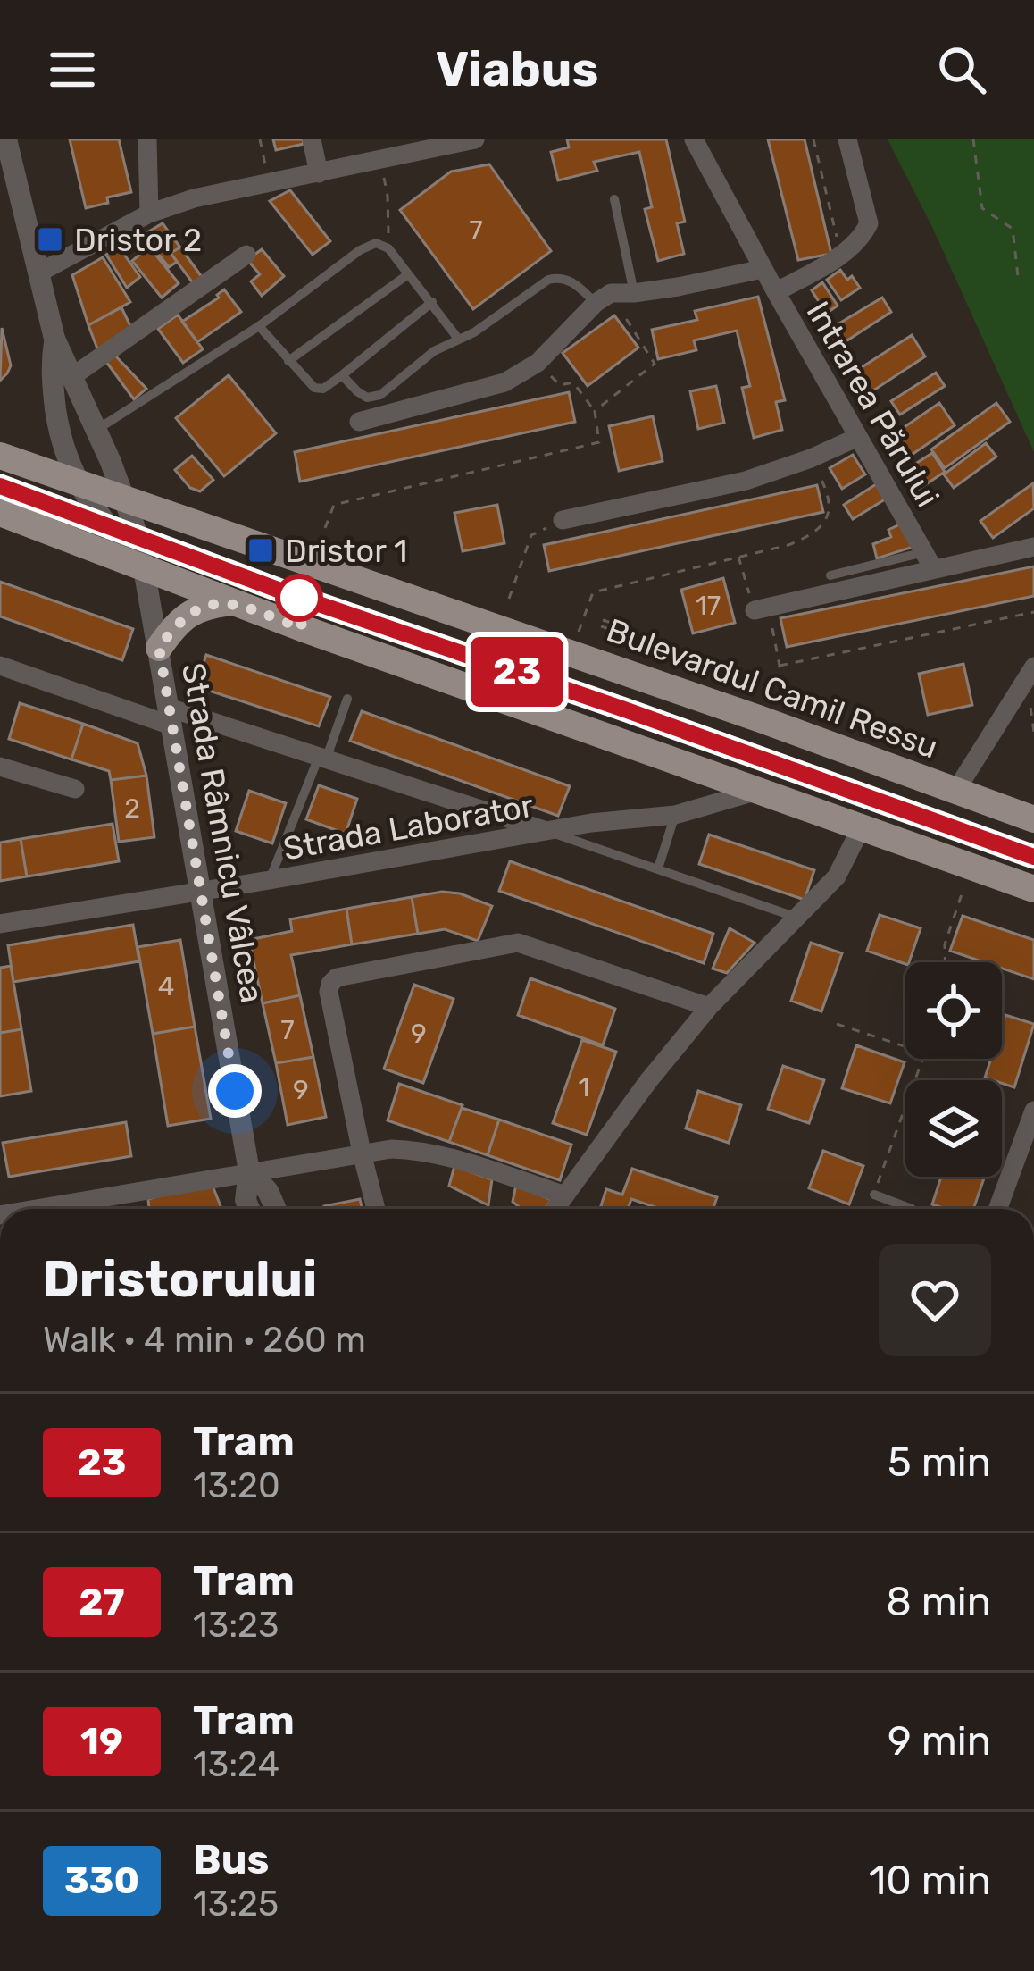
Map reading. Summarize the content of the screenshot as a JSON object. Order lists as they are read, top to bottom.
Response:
{
  "streets": {
    "main road": ["Bulevardul Camil Ressu"],
    "street": ["Intrarea Părului", "Strada Laborator", "Strada Râmnicu Vâlcea"]
  },
  "crossings": [
    ["Bulevardul Camil Ressu", "Strada Râmnicu Vâlcea"],
    ["Strada Laborator", "Strada Râmnicu Vâlcea"]
  ],
  "places": {
    "transit": ["Dristor 2", "Dristor 1"]
  },
  "lines": ["tram line 23"],
  "house_numbers": [
    "7",
    "17",
    "2",
    "4",
    "7",
    "9",
    "1",
    "9"
  ],
  "page": {
    "header": "Viabus",
    "on_map": "23",
    "heading": ["Dristorului", "Walk · 4 min · 260 m"],
    "list": [
      {
        "mark": "23",
        "name": "Tram",
        "note": "13:20",
        "value": "5 min"
      },
      {
        "mark": "27",
        "name": "Tram",
        "note": "13:23",
        "value": "8 min"
      },
      {
        "mark": "19",
        "name": "Tram",
        "note": "13:24",
        "value": "9 min"
      },
      {
        "mark": "330",
        "name": "Bus",
        "note": "13:25",
        "value": "10 min"
      }
    ]
  }
}
